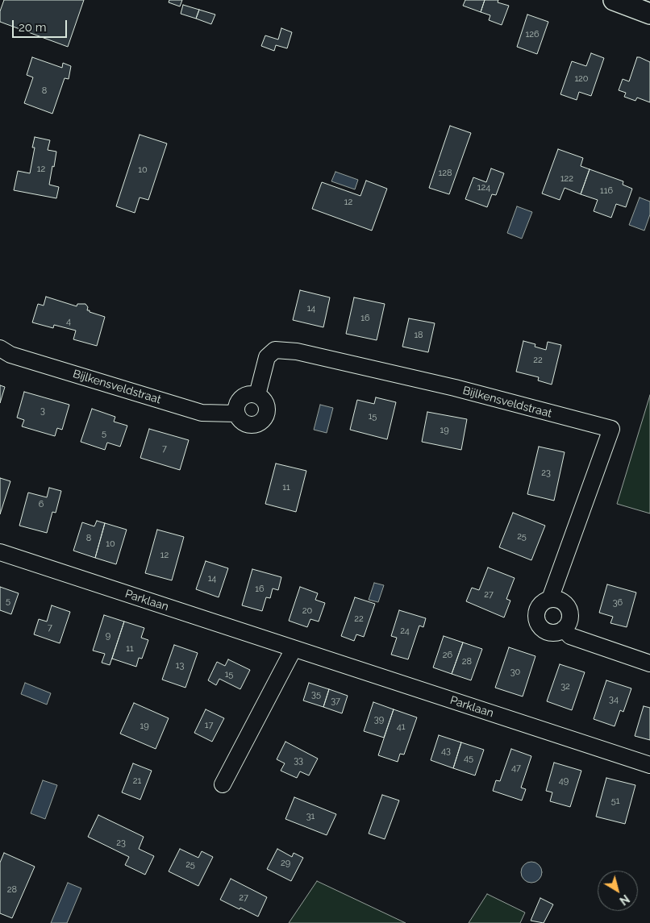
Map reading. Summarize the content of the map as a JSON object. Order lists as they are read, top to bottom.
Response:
{
  "streets": {
    "street": ["Bijlkensveldstraat", "Parklaan"]
  },
  "house_numbers": [
    "126",
    "120",
    "8",
    "12",
    "10",
    "128",
    "122",
    "124",
    "116",
    "12",
    "14",
    "16",
    "4",
    "18",
    "22",
    "3",
    "15",
    "19",
    "5",
    "7",
    "23",
    "11",
    "6",
    "25",
    "8",
    "10",
    "12",
    "14",
    "16",
    "27",
    "5",
    "36",
    "20",
    "22",
    "7",
    "24",
    "9",
    "11",
    "26",
    "28",
    "13",
    "30",
    "15",
    "32",
    "35",
    "34",
    "37",
    "39",
    "17",
    "19",
    "41",
    "43",
    "45",
    "33",
    "47",
    "21",
    "49",
    "51",
    "31",
    "23",
    "29",
    "25",
    "28",
    "27"
  ],
  "scale_bar": "20 m",
  "north": "bottom right"
}
